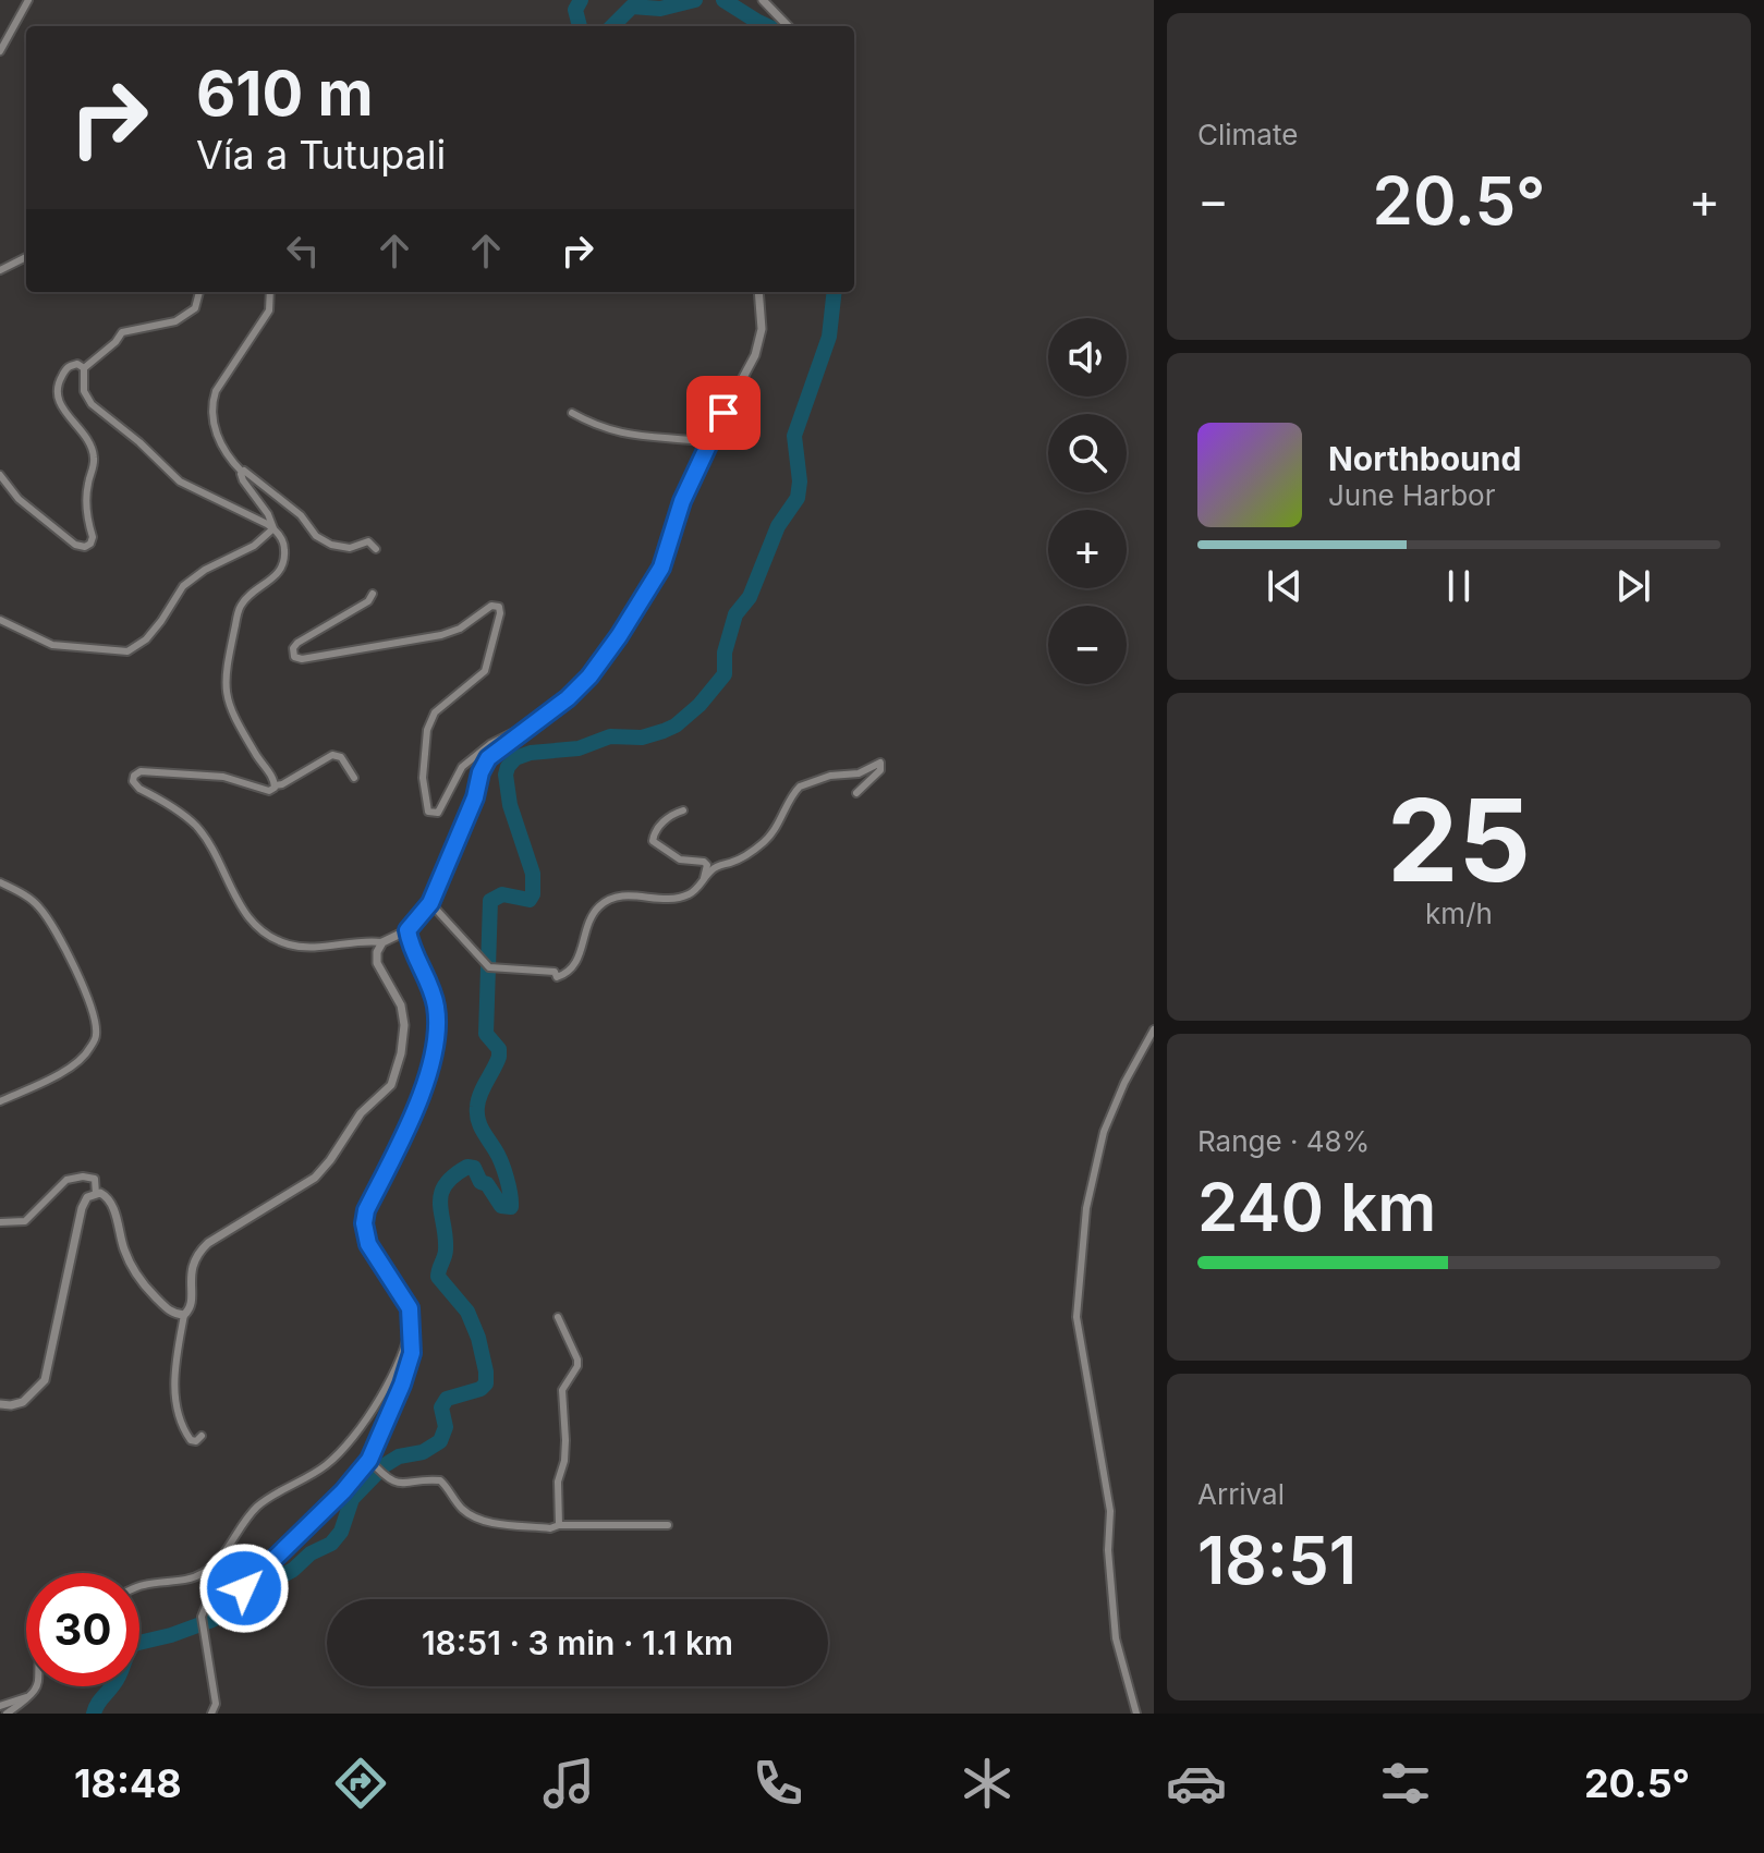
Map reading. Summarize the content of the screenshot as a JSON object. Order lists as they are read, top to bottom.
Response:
{
  "page": {
    "tile": [
      "Climate",
      ["25", "km/h"],
      ["Range · 48%", "240 km"],
      ["Arrival", "18:51"]
    ],
    "turn": ["610 m", "Vía a Tutupali"],
    "heat": ["−", "20.5°", "+"],
    "map_buttons": ["+", "−"],
    "song": ["Northbound", "June Harbor"],
    "limit": "30",
    "trip": "18:51 · 3 min · 1.1 km",
    "tabs": ["18:48", "20.5°"]
  }
}
